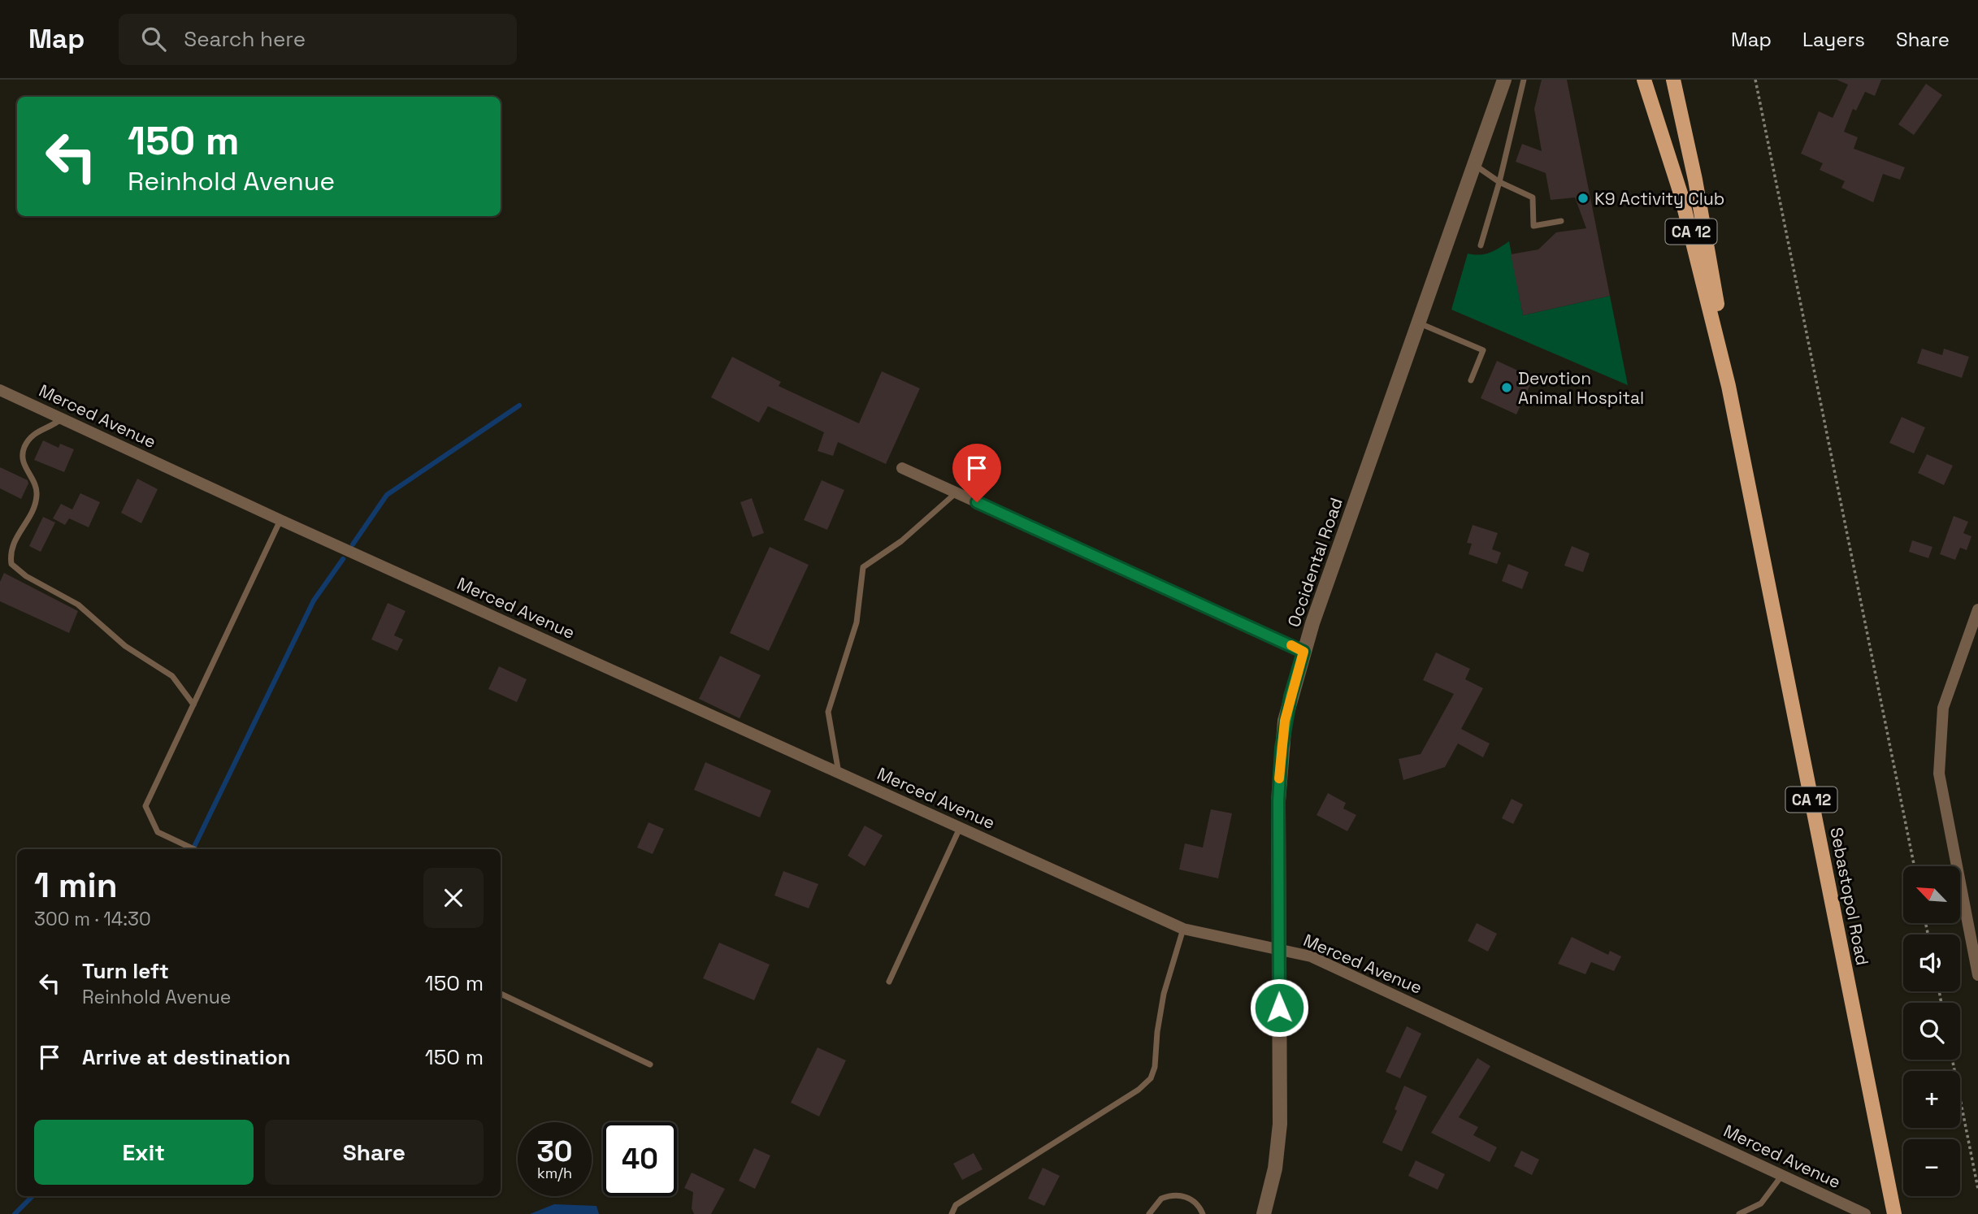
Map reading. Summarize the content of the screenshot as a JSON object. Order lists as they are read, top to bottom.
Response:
{
  "streets": {
    "main road": ["CA 12", "Sebastopol Road"],
    "street": ["Merced Avenue", "Occidental Road"]
  },
  "crossings": [
    ["Merced Avenue", "Occidental Road"]
  ],
  "places": ["K9 Activity Club", "Devotion Animal Hospital"],
  "north": "top left",
  "page": {
    "header": "Map",
    "search": "Search here",
    "nav": ["Map", "Layers", "Share"],
    "turn": ["150 m", "Reinhold Avenue"],
    "heading": ["1 min", "300 m · 14:30"],
    "map_buttons": ["+", "−"],
    "list": [
      {
        "name": "Turn left",
        "note": "Reinhold Avenue",
        "value": "150 m"
      },
      {
        "name": "Arrive at destination",
        "value": "150 m"
      }
    ],
    "buttons": ["Exit", "Share"],
    "speed": "30 km/h",
    "limit": "40"
  }
}
